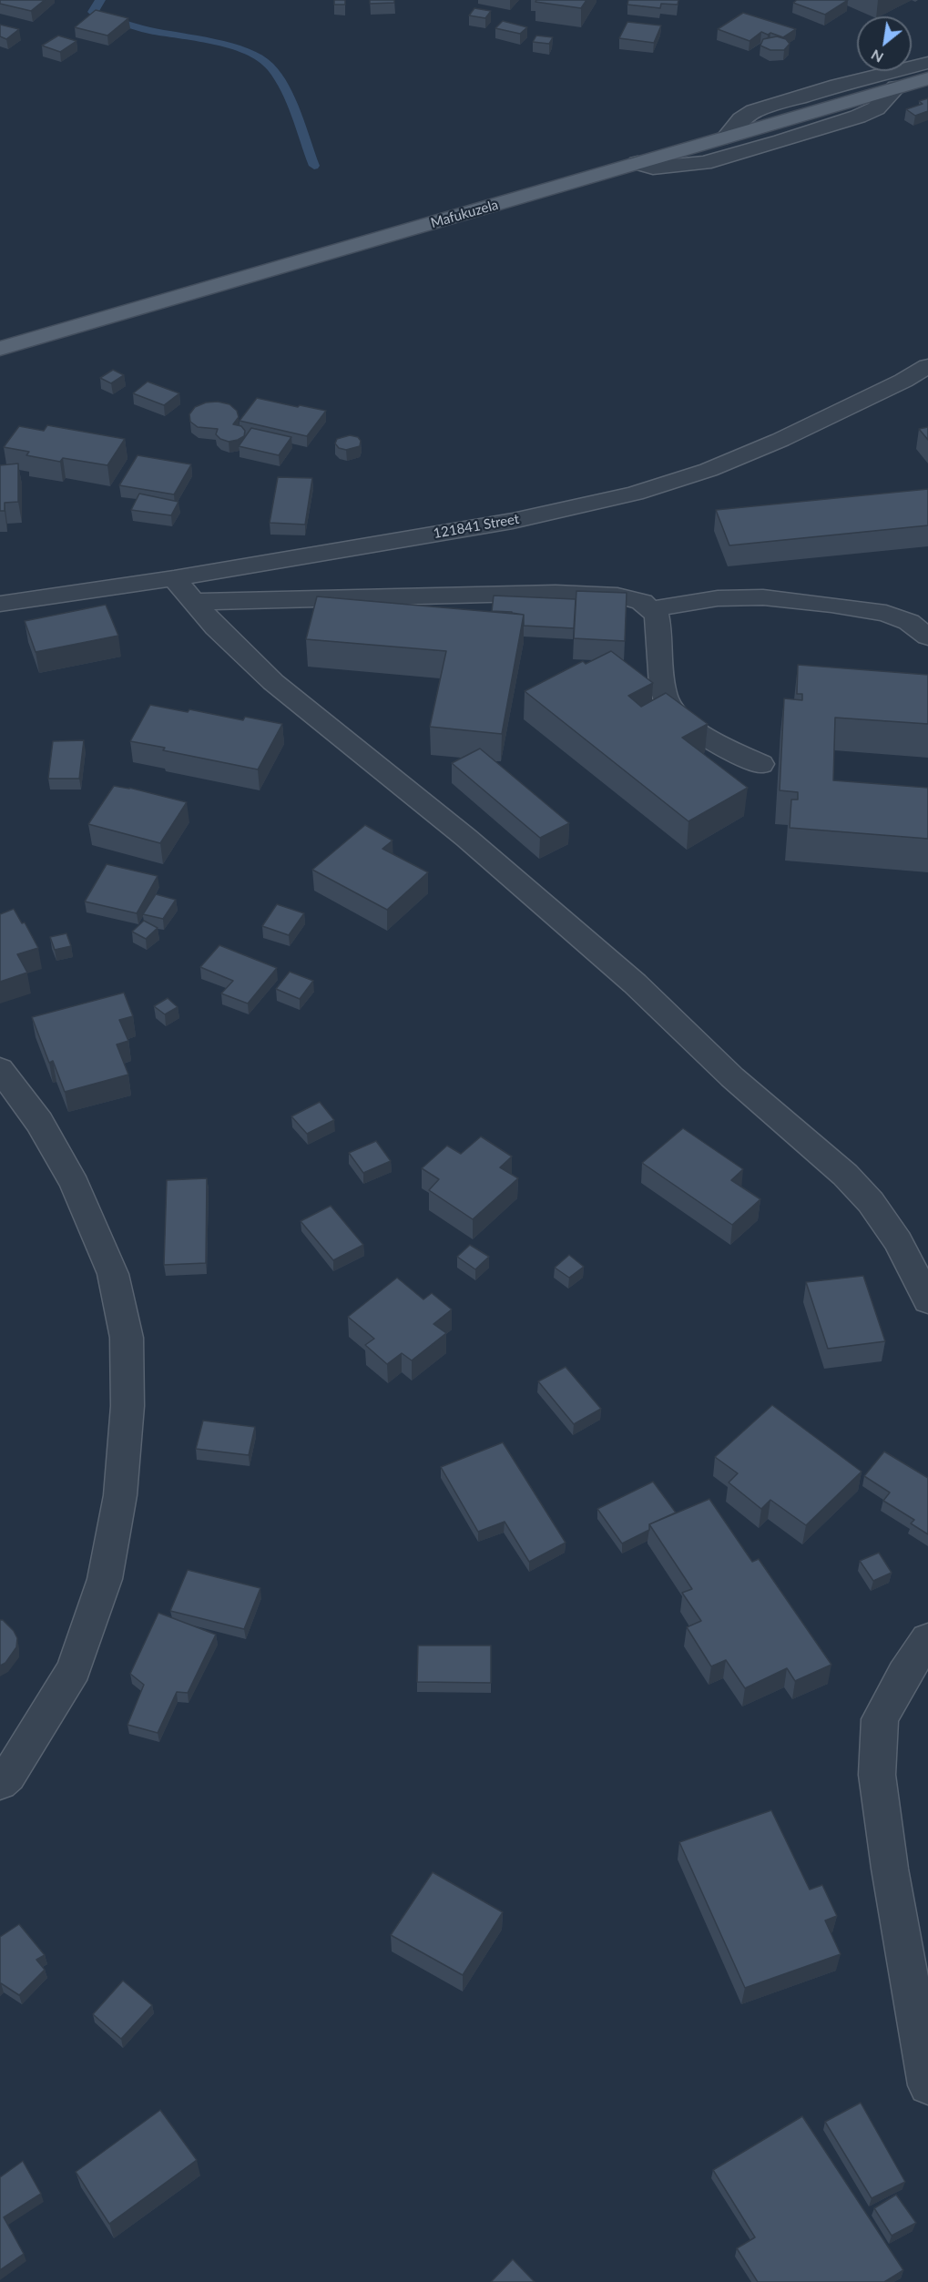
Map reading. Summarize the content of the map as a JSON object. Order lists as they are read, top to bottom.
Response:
{
  "streets": {
    "main road": ["Mafukuzela"],
    "street": ["121841 Street"]
  },
  "north": "bottom left"
}
